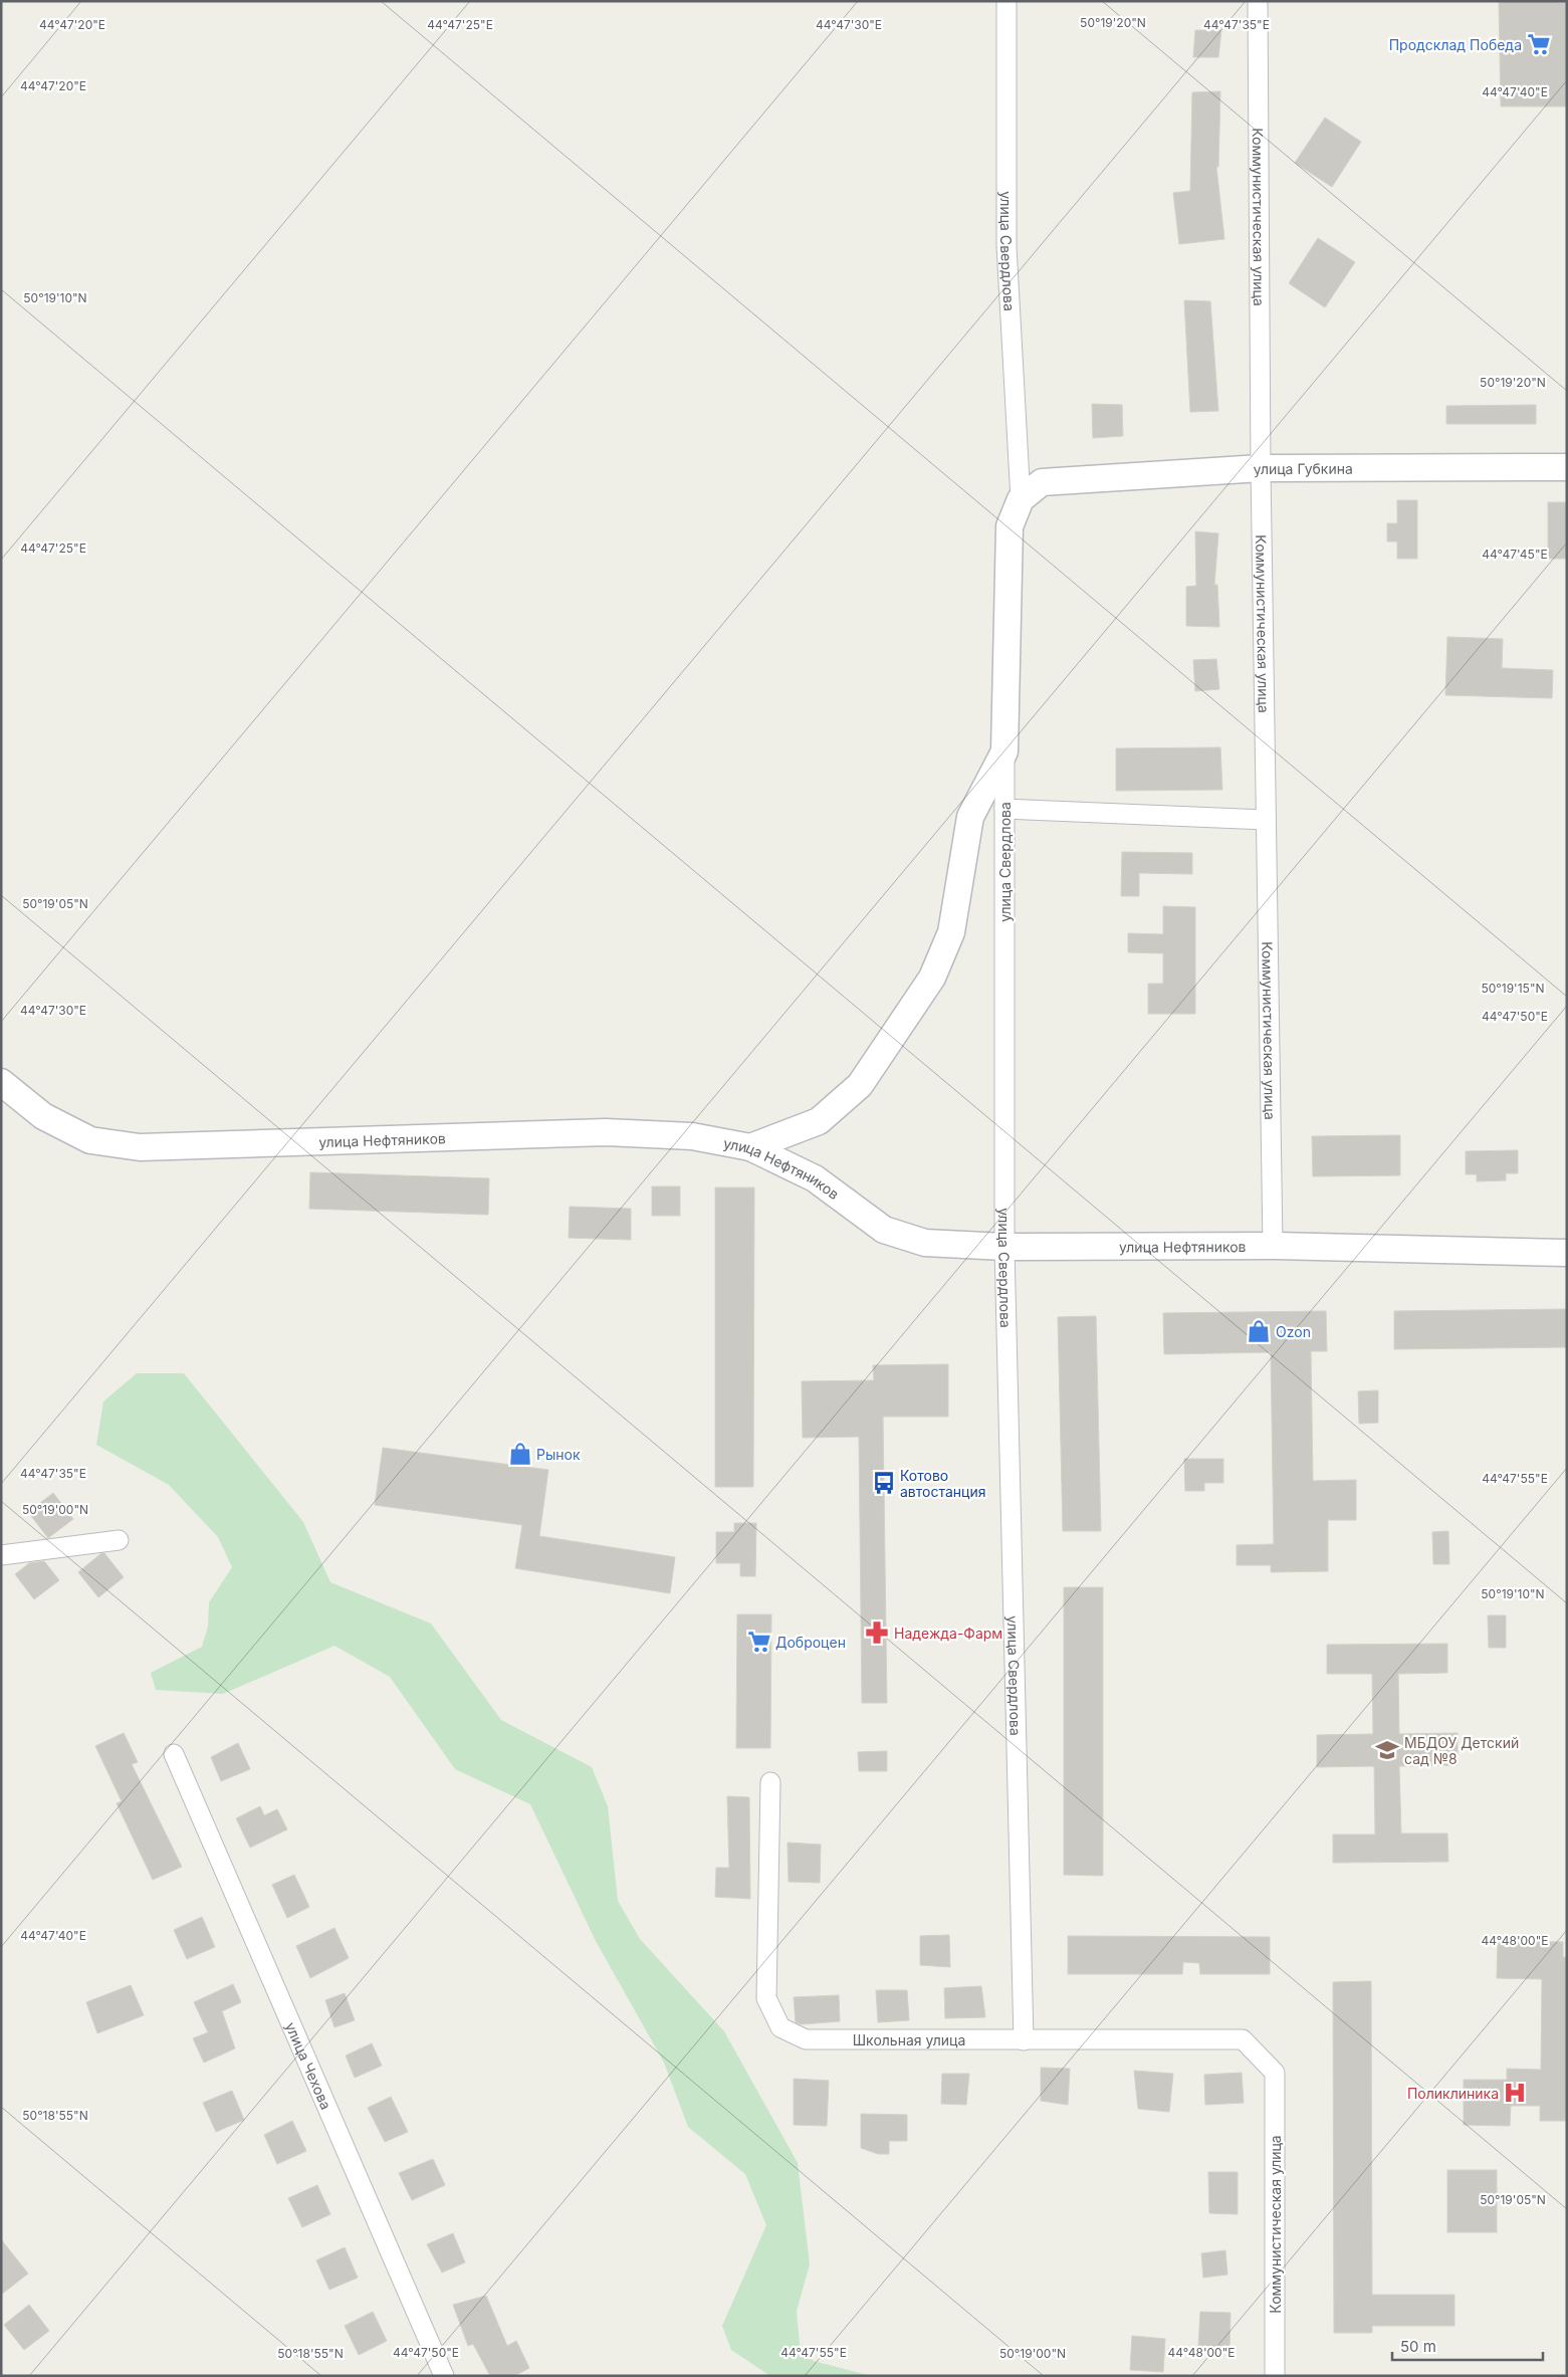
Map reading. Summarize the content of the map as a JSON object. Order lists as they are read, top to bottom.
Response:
{
  "streets": {
    "street": [
      "Коммунистическая улица",
      "улица Свердлова",
      "улица Губкина",
      "улица Нефтяников",
      "Школьная улица",
      "улица Чехова"
    ]
  },
  "crossings": [
    ["Коммунистическая улица", "улица Губкина"],
    ["Коммунистическая улица", "улица Нефтяников"],
    ["Коммунистическая улица", "Школьная улица"],
    ["улица Свердлова", "улица Губкина"],
    ["улица Свердлова", "улица Нефтяников"],
    ["улица Свердлова", "Школьная улица"]
  ],
  "places": {
    "supermarket": ["Продсклад Победа", "Доброцен"],
    "shop": ["Ozon", "Рынок"],
    "bus stop": ["Котово автостанция"],
    "pharmacy": ["Надежда-Фарм"],
    "school or university": ["МБДОУ Детский сад №8"],
    "hospital": ["Поликлиника"]
  },
  "scale_bar": "50 m",
  "coordinates": [
    "50°19'20\"N",
    "44°47'20\"E",
    "44°47'25\"E",
    "44°47'30\"E",
    "44°47'35\"E",
    "44°47'40\"E",
    "50°19'10\"N",
    "44°47'45\"E",
    "50°19'05\"N",
    "50°19'15\"N",
    "44°47'50\"E",
    "44°47'55\"E",
    "50°19'00\"N",
    "44°48'00\"E",
    "50°18'55\"N"
  ]
}
